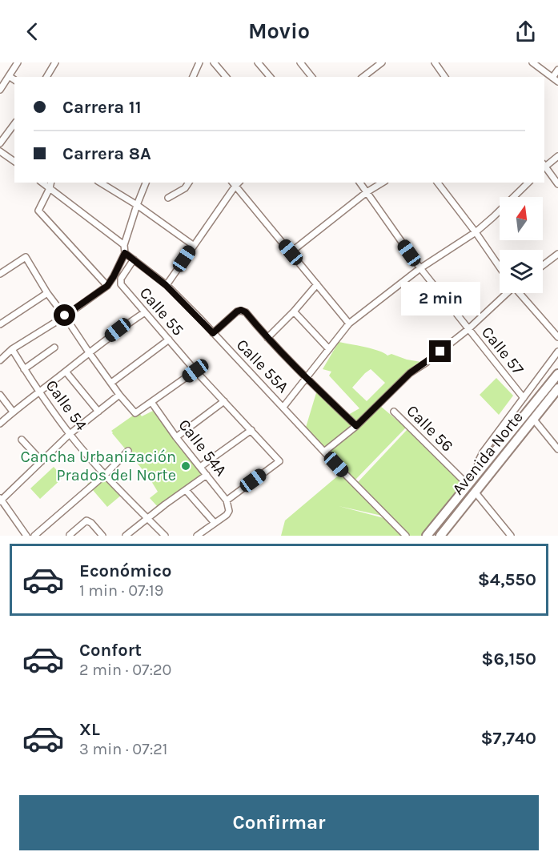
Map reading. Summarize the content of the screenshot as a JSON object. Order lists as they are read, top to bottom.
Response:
{
  "streets": {
    "main road": ["Avenida Norte"],
    "street": [
      "Calle 55",
      "Calle 57",
      "Calle 55A",
      "Calle 54",
      "Calle 56",
      "Calle 54A"
    ]
  },
  "crossings": [
    ["Calle 55", "Calle 55A"],
    ["Calle 55", "Calle 54A"],
    ["Calle 57", "Avenida Norte"],
    ["Calle 56", "Avenida Norte"]
  ],
  "places": ["Cancha Urbanización Prados del Norte"],
  "north": "top",
  "page": {
    "header": "Movio",
    "banner": ["Carrera 11", "Carrera 8A"],
    "bubble": "2 min",
    "list": [
      {
        "name": "Económico",
        "note": "1 min · 07:19",
        "value": "$4,550"
      },
      {
        "name": "Confort",
        "note": "2 min · 07:20",
        "value": "$6,150"
      },
      {
        "name": "XL",
        "note": "3 min · 07:21",
        "value": "$7,740"
      }
    ],
    "buttons": "Confirmar"
  }
}
